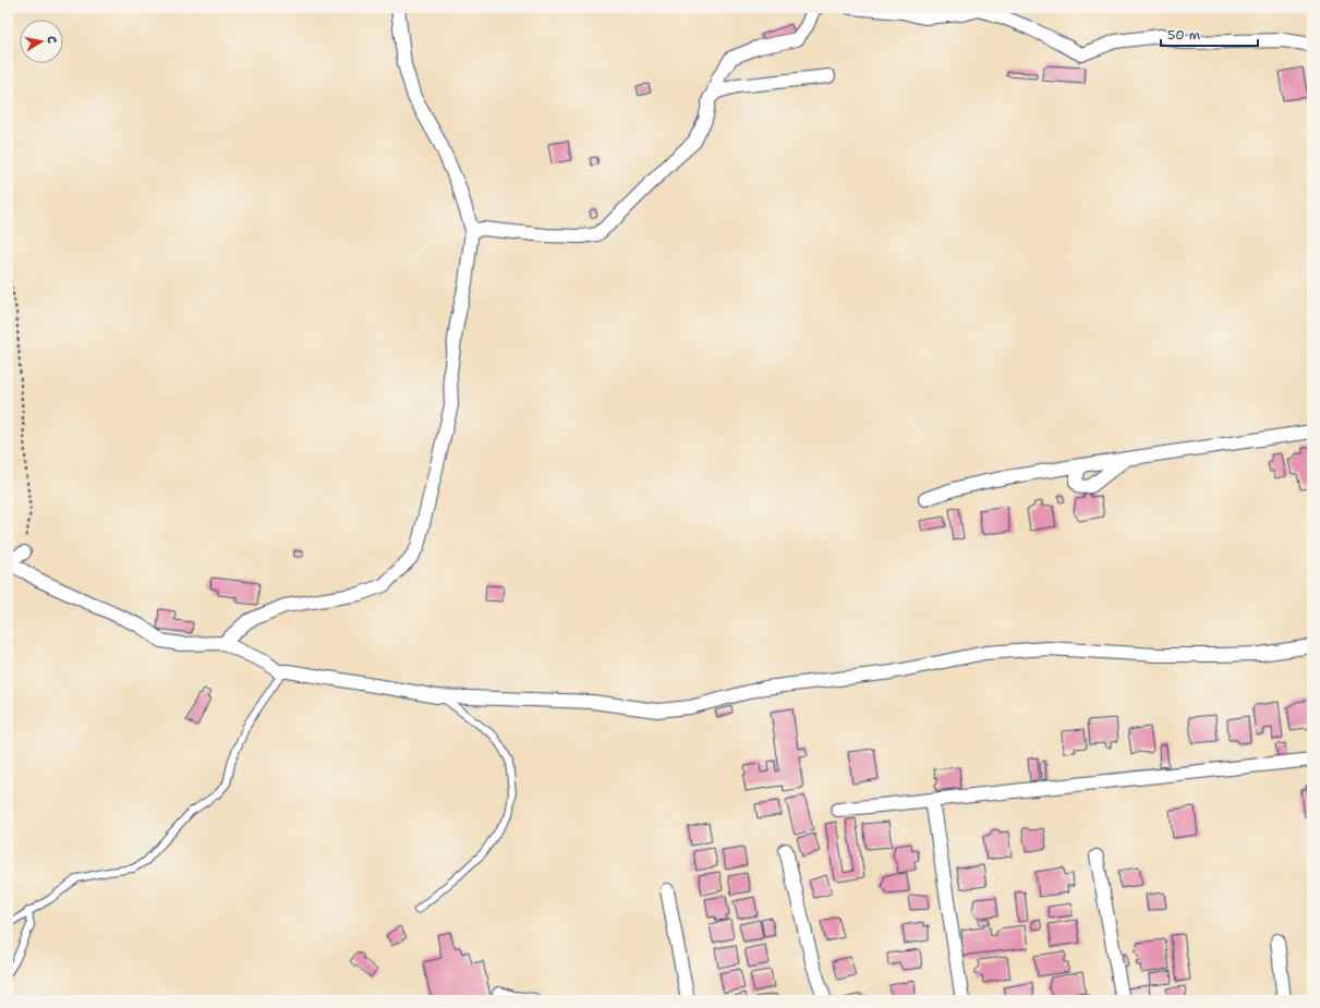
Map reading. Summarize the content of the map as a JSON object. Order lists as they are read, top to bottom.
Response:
{
  "scale_bar": "50 m",
  "north": "right"
}
